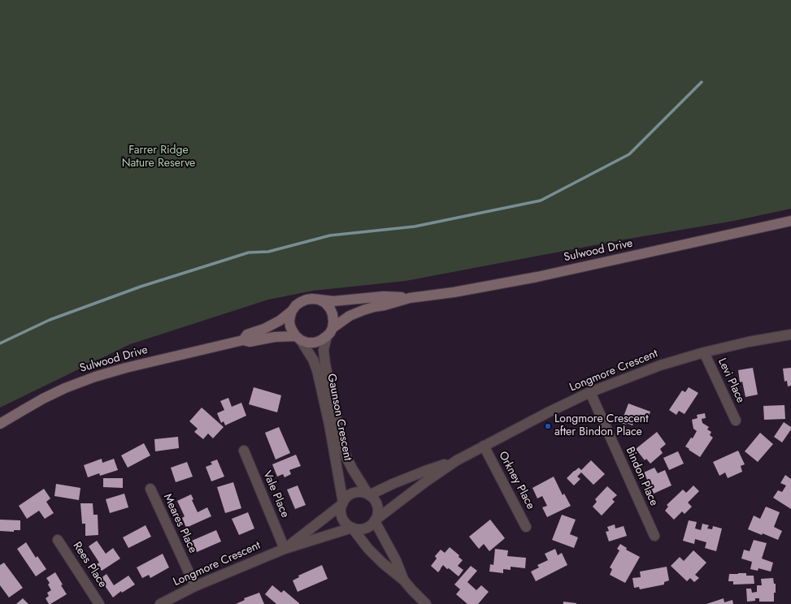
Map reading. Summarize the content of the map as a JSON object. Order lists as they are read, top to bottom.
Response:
{
  "streets": {
    "main road": ["Sulwood Drive"],
    "street": [
      "Longmore Crescent",
      "Levi Place",
      "Gaunson Crescent",
      "Bindon Place",
      "Orkney Place",
      "Vale Place",
      "Meares Place",
      "Rees Place"
    ]
  },
  "crossings": [
    ["Sulwood Drive", "Gaunson Crescent"],
    ["Longmore Crescent", "Levi Place"],
    ["Longmore Crescent", "Gaunson Crescent"],
    ["Longmore Crescent", "Bindon Place"],
    ["Longmore Crescent", "Orkney Place"],
    ["Longmore Crescent", "Vale Place"],
    ["Longmore Crescent", "Meares Place"]
  ],
  "parks": ["Farrer Ridge Nature Reserve"],
  "places": ["Longmore Crescent after Bindon Place"]
}
